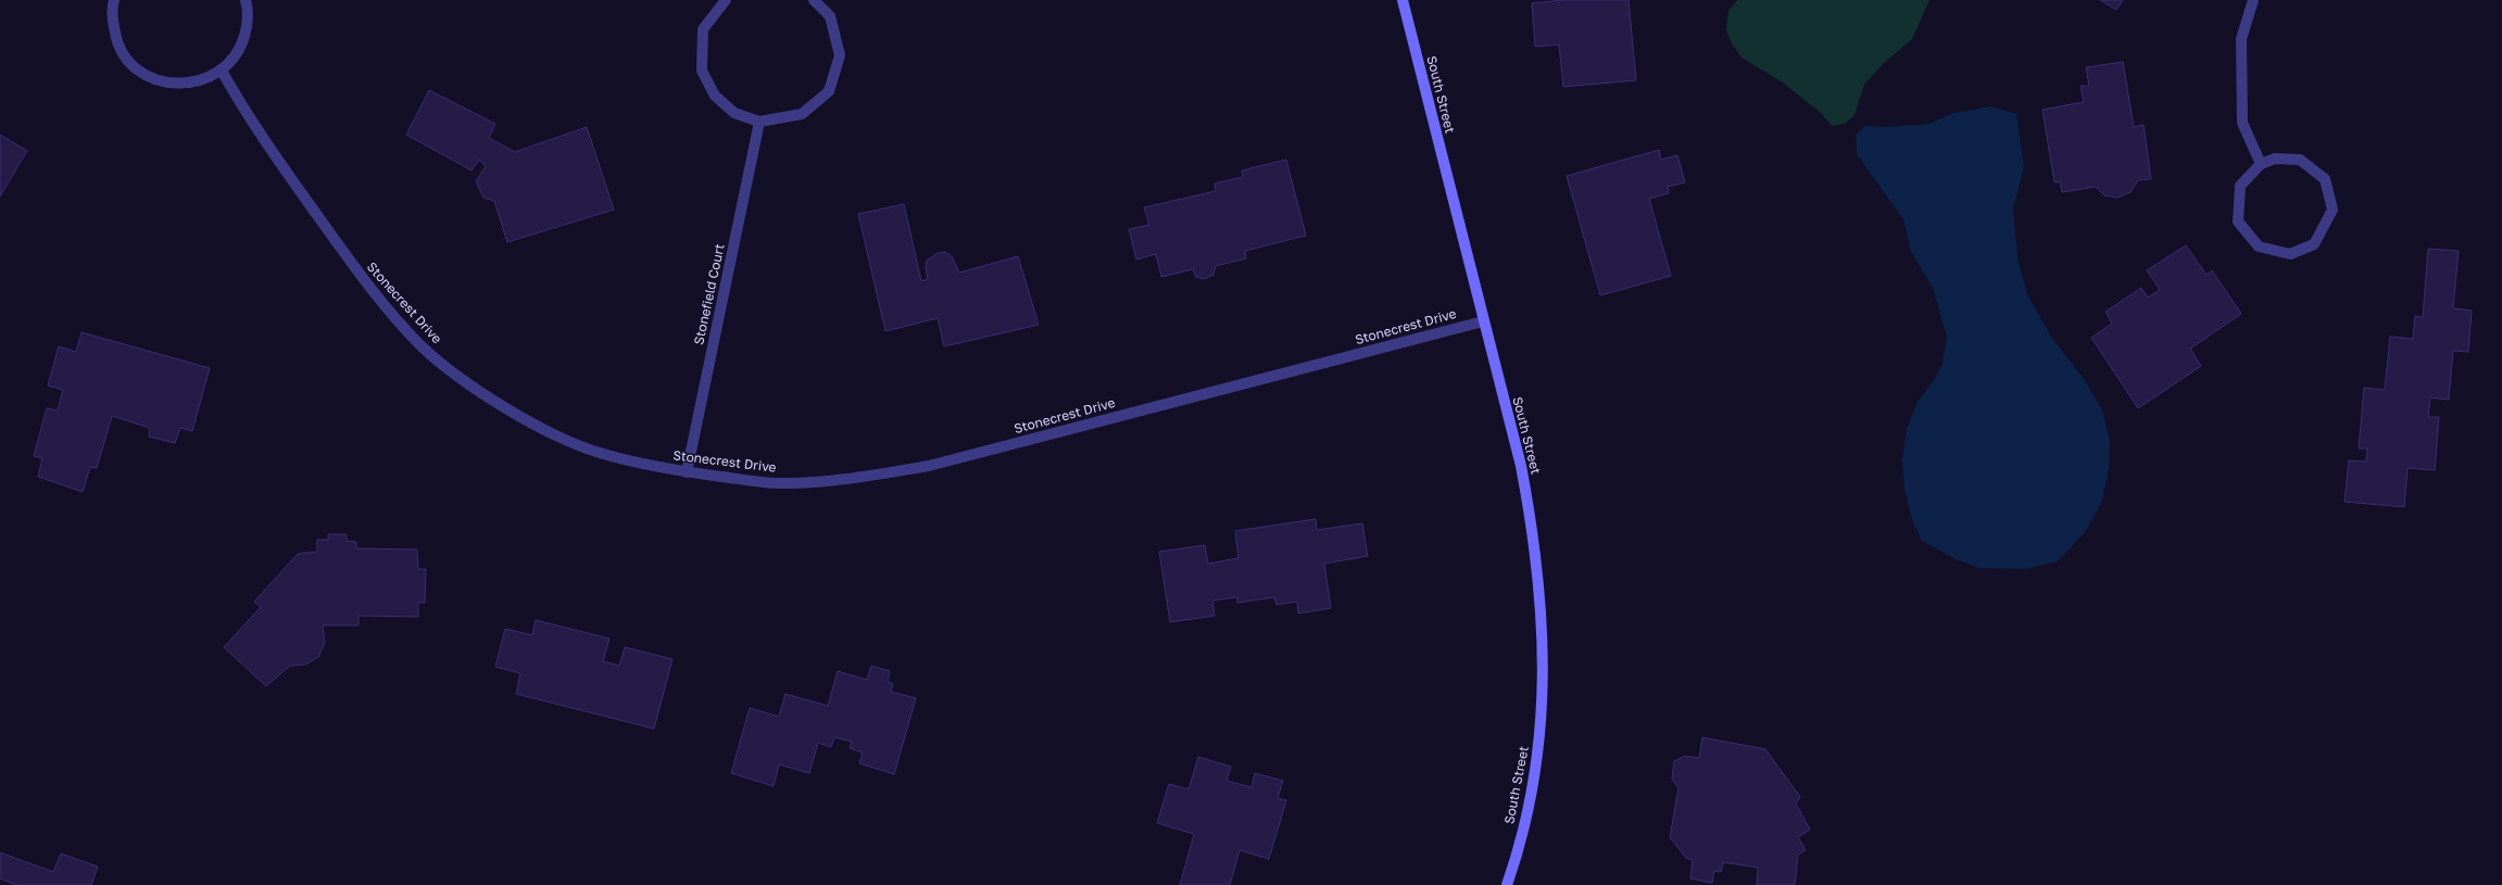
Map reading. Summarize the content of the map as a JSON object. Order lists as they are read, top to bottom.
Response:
{
  "streets": {
    "street": ["South Street", "Stonefield Court", "Stonecrest Drive"]
  },
  "crossings": [
    ["South Street", "Stonecrest Drive"],
    ["Stonefield Court", "Stonecrest Drive"]
  ]
}
